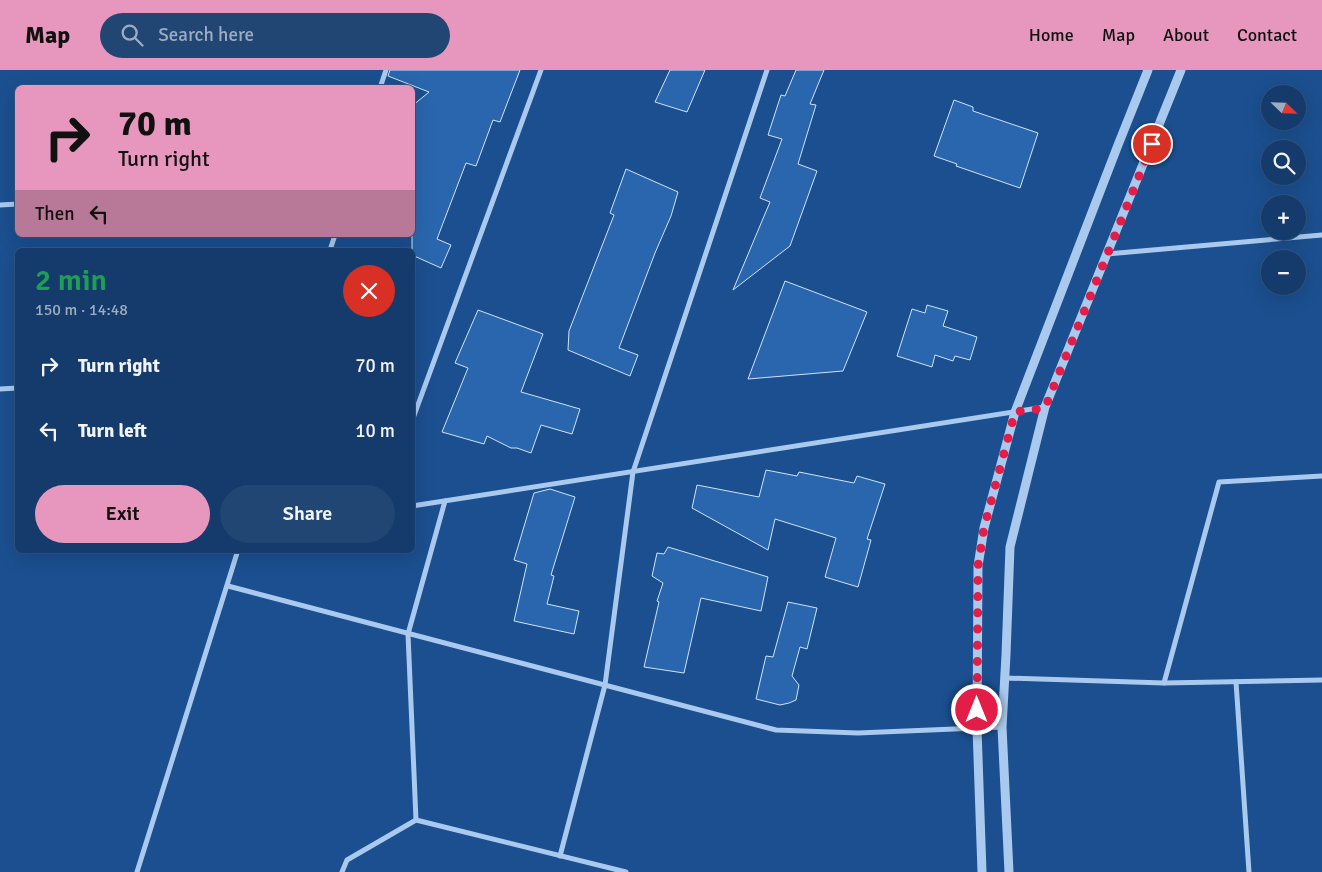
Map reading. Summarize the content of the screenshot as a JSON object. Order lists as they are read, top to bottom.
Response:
{
  "north": "bottom right",
  "page": {
    "header": "Map",
    "search": "Search here",
    "nav": [
      "Home",
      "Map",
      "About",
      "Contact"
    ],
    "map_buttons": ["+", "−"],
    "turn": ["70 m", "Turn right"],
    "then": "Then",
    "heading": ["2 min", "150 m · 14:48"],
    "list": [
      {
        "name": "Turn right",
        "value": "70 m"
      },
      {
        "name": "Turn left",
        "value": "10 m"
      }
    ],
    "buttons": ["Exit", "Share"]
  }
}
